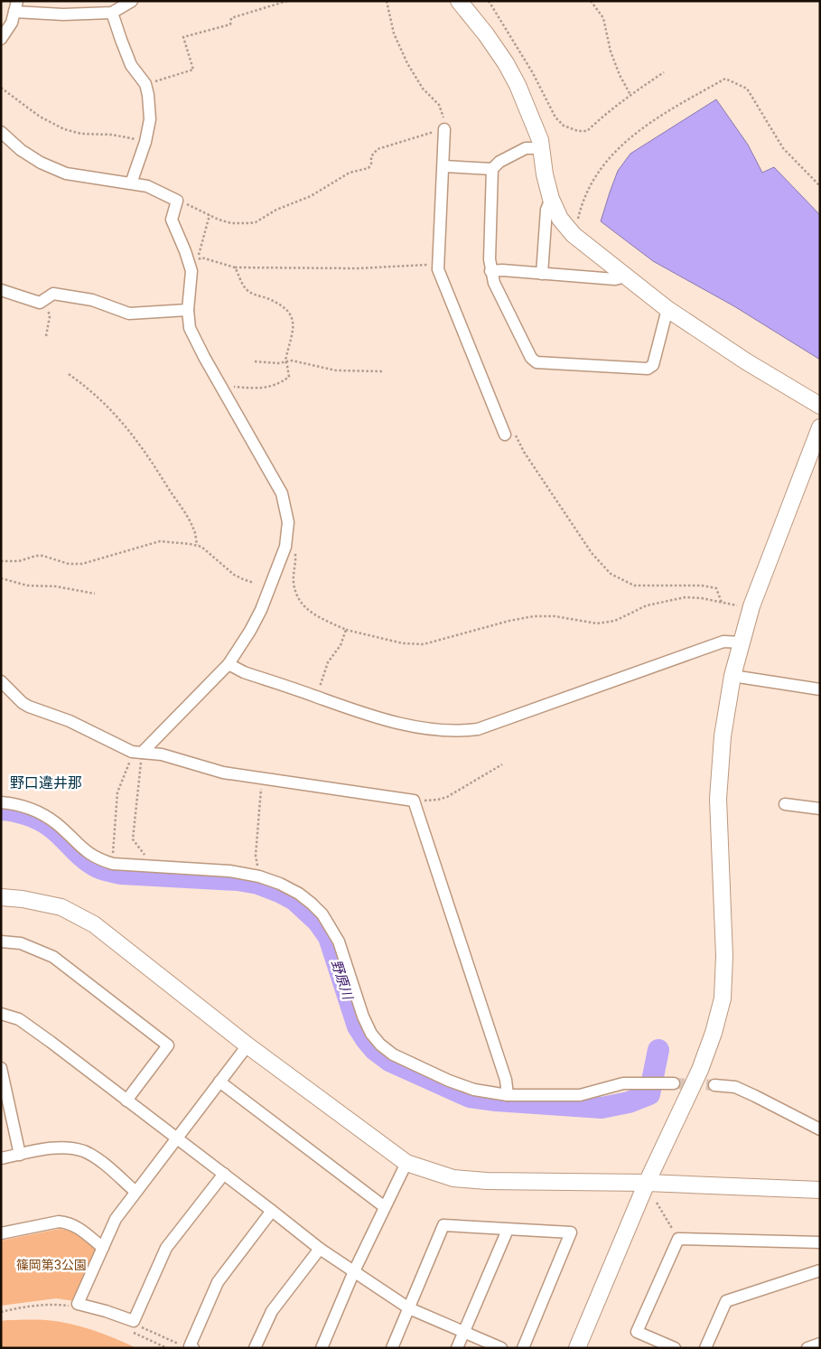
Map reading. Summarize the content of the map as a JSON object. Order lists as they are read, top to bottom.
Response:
{
  "districts": ["野口違井那"],
  "water": ["野原川"],
  "parks": ["篠岡第3公園"]
}
